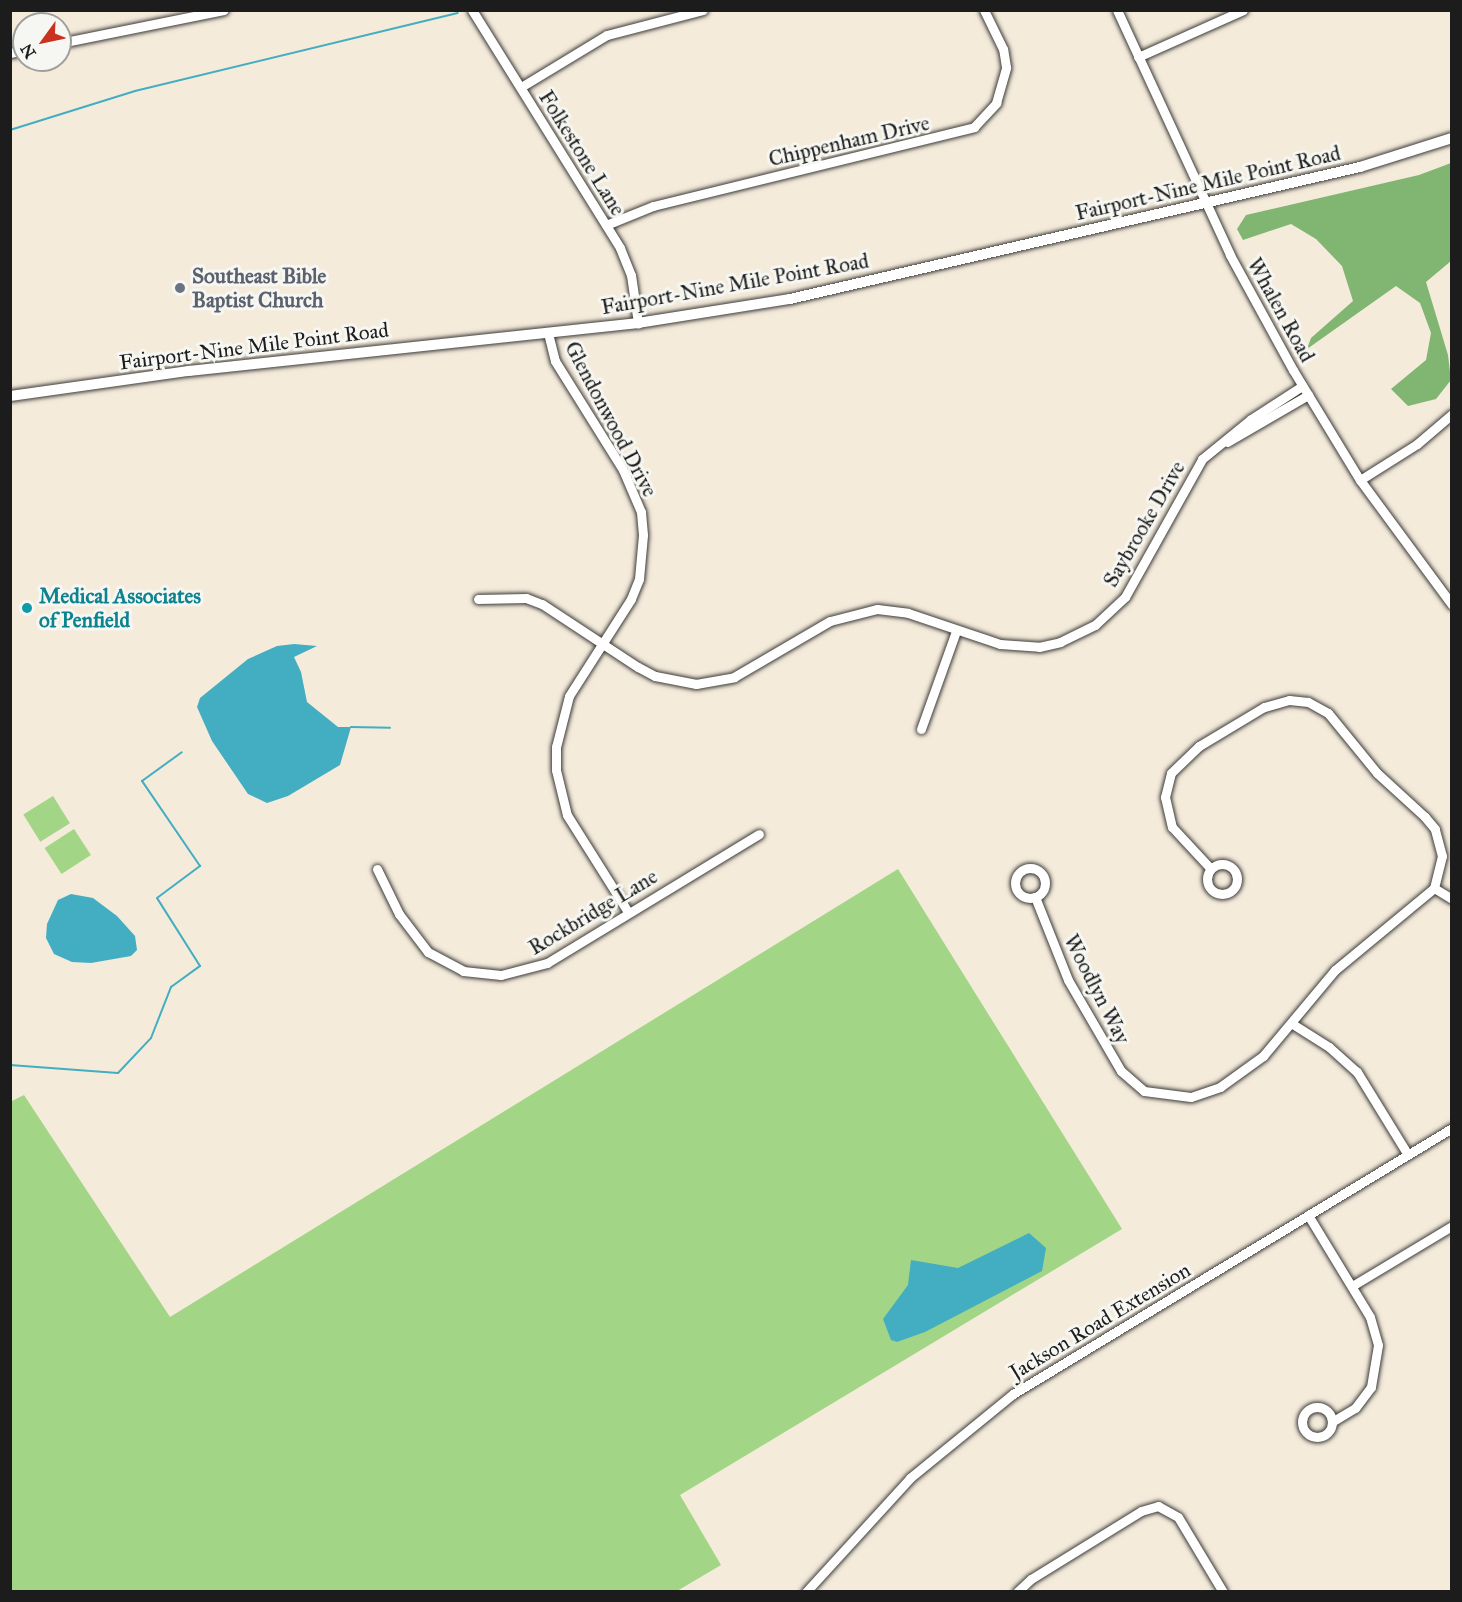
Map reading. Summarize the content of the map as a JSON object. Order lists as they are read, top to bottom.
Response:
{
  "streets": {
    "main road": ["Fairport-Nine Mile Point Road"],
    "street": [
      "Chippenham Drive",
      "Folkestone Lane",
      "Whalen Road",
      "Glendonwood Drive",
      "Saybrooke Drive",
      "Rockbridge Lane",
      "Woodlyn Way",
      "Jackson Road Extension"
    ]
  },
  "crossings": [
    ["Chippenham Drive", "Folkestone Lane"],
    ["Folkestone Lane", "Fairport-Nine Mile Point Road"],
    ["Fairport-Nine Mile Point Road", "Whalen Road"],
    ["Fairport-Nine Mile Point Road", "Glendonwood Drive"],
    ["Whalen Road", "Saybrooke Drive"],
    ["Glendonwood Drive", "Saybrooke Drive"],
    ["Glendonwood Drive", "Rockbridge Lane"]
  ],
  "places": ["Southeast Bible Baptist Church", "Medical Associates of Penfield"],
  "north": "bottom left"
}
